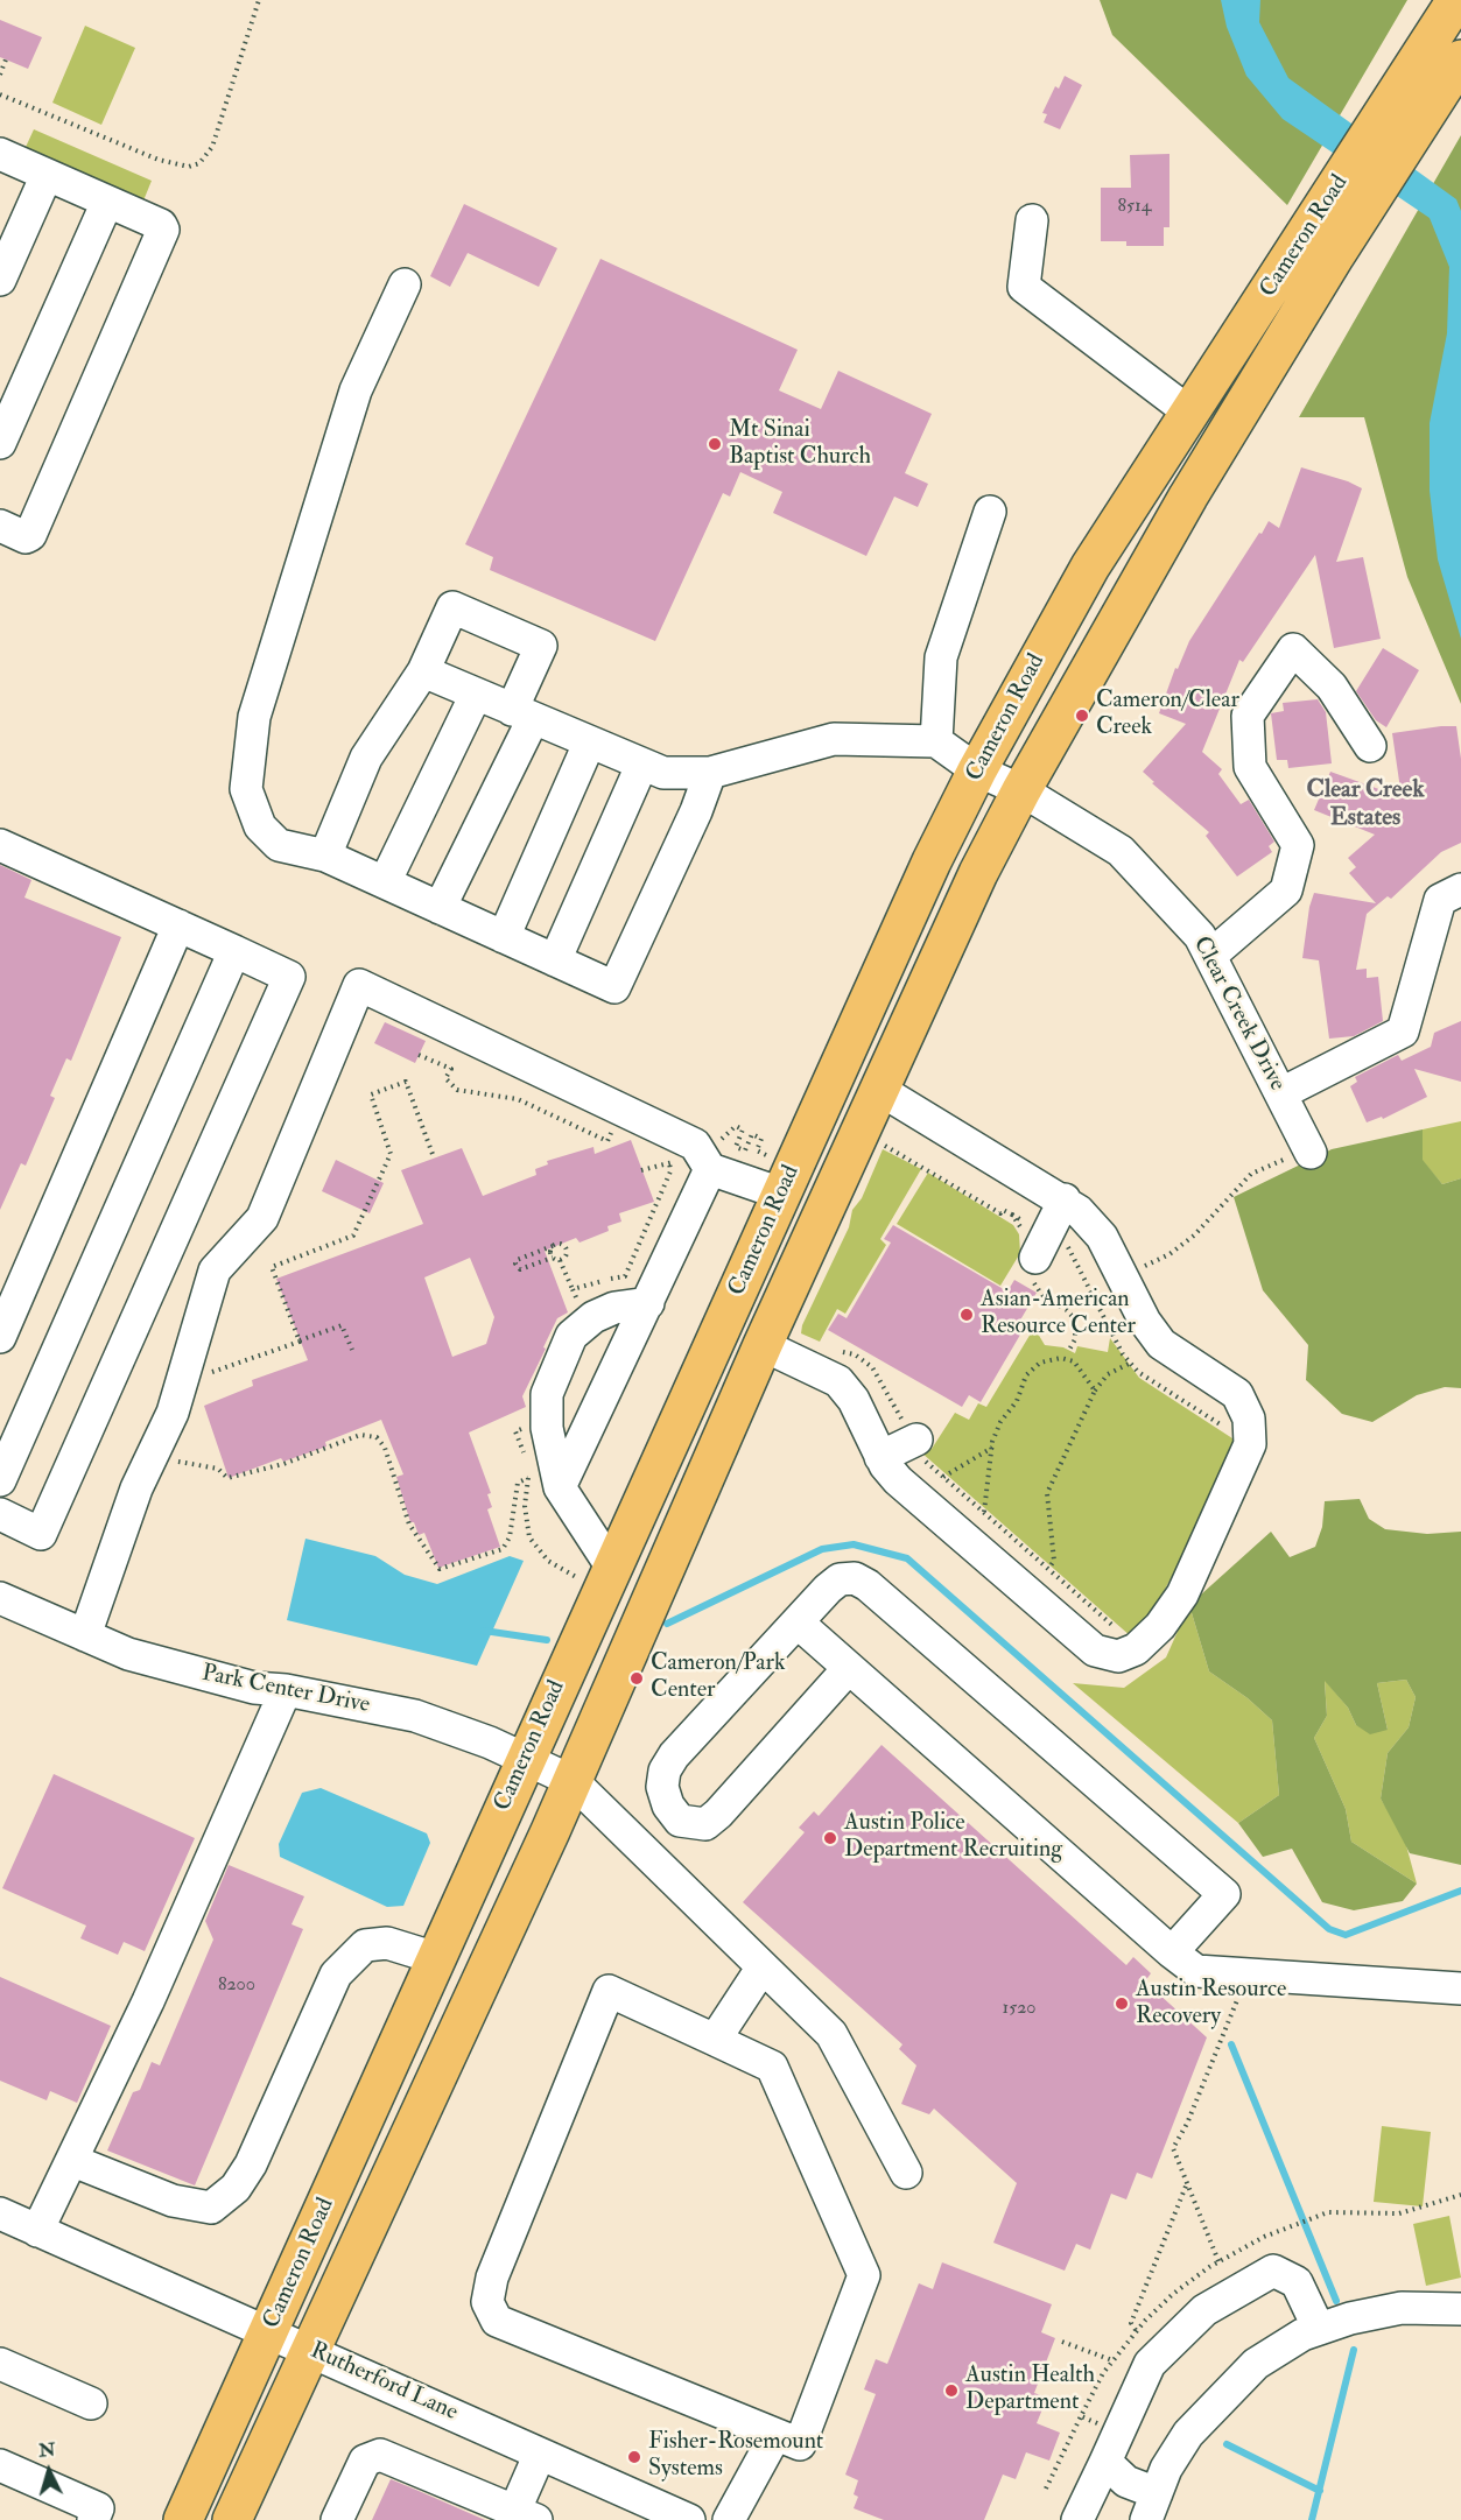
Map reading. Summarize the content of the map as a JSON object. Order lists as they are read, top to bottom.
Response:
{
  "streets": {
    "main road": ["Cameron Road"],
    "street": ["Clear Creek Drive", "Park Center Drive", "Rutherford Lane"]
  },
  "crossings": [
    ["Cameron Road", "Clear Creek Drive"],
    ["Cameron Road", "Park Center Drive"],
    ["Cameron Road", "Rutherford Lane"]
  ],
  "districts": ["Clear Creek Estates"],
  "places": [
    "Mt Sinai Baptist Church",
    "Cameron/Clear Creek",
    "Asian-American Resource Center",
    "Cameron/Park Center",
    "Austin Police Department Recruiting",
    "Austin Resource Recovery",
    "Austin Health Department",
    "Fisher-Rosemount Systems"
  ],
  "house_numbers": ["8514", "8200", "1520"],
  "north": "top"
}
